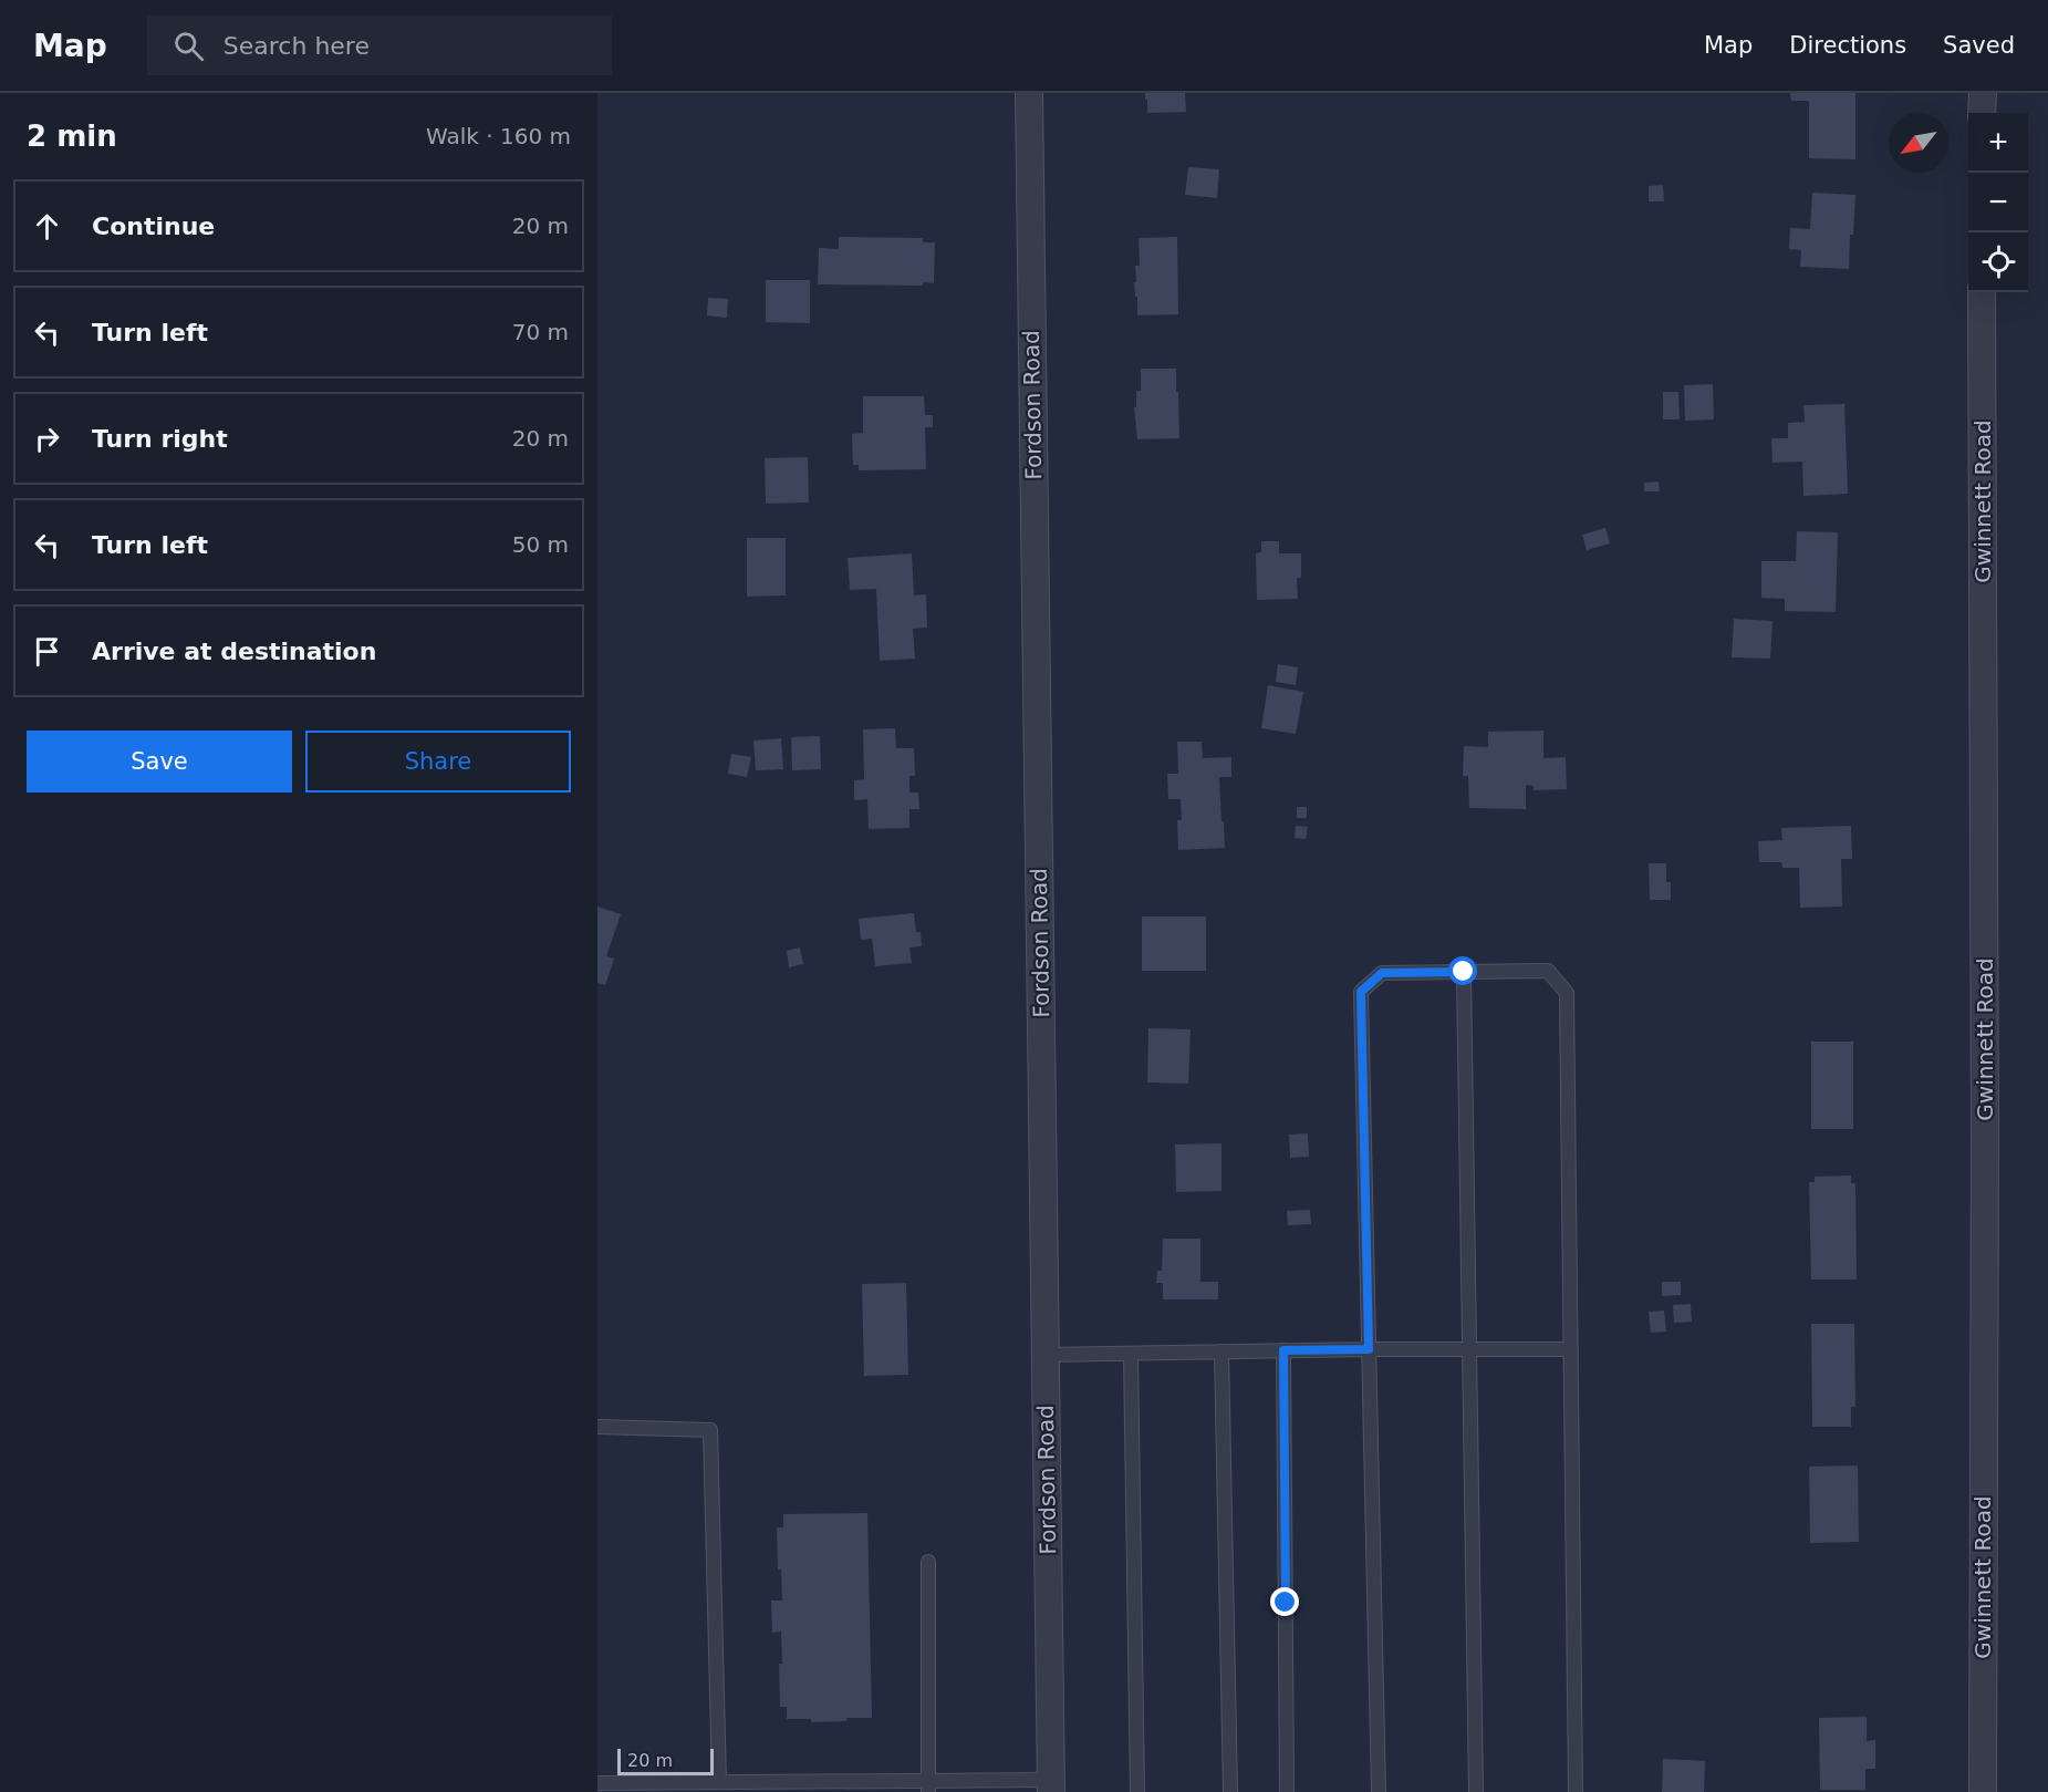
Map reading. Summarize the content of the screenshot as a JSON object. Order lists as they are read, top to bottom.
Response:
{
  "streets": {
    "street": ["Fordson Road", "Gwinnett Road"]
  },
  "scale_bar": "20 m",
  "north": "bottom left",
  "page": {
    "header": "Map",
    "search": "Search here",
    "nav": ["Map", "Directions", "Saved"],
    "heading": ["2 min", "Walk · 160 m"],
    "map_buttons": ["+", "−"],
    "list": [
      ["Continue", "20 m"],
      ["Turn left", "70 m"],
      ["Turn right", "20 m"],
      ["Turn left", "50 m"],
      "Arrive at destination"
    ],
    "buttons": ["Save", "Share"],
    "scale": "20 m"
  }
}
